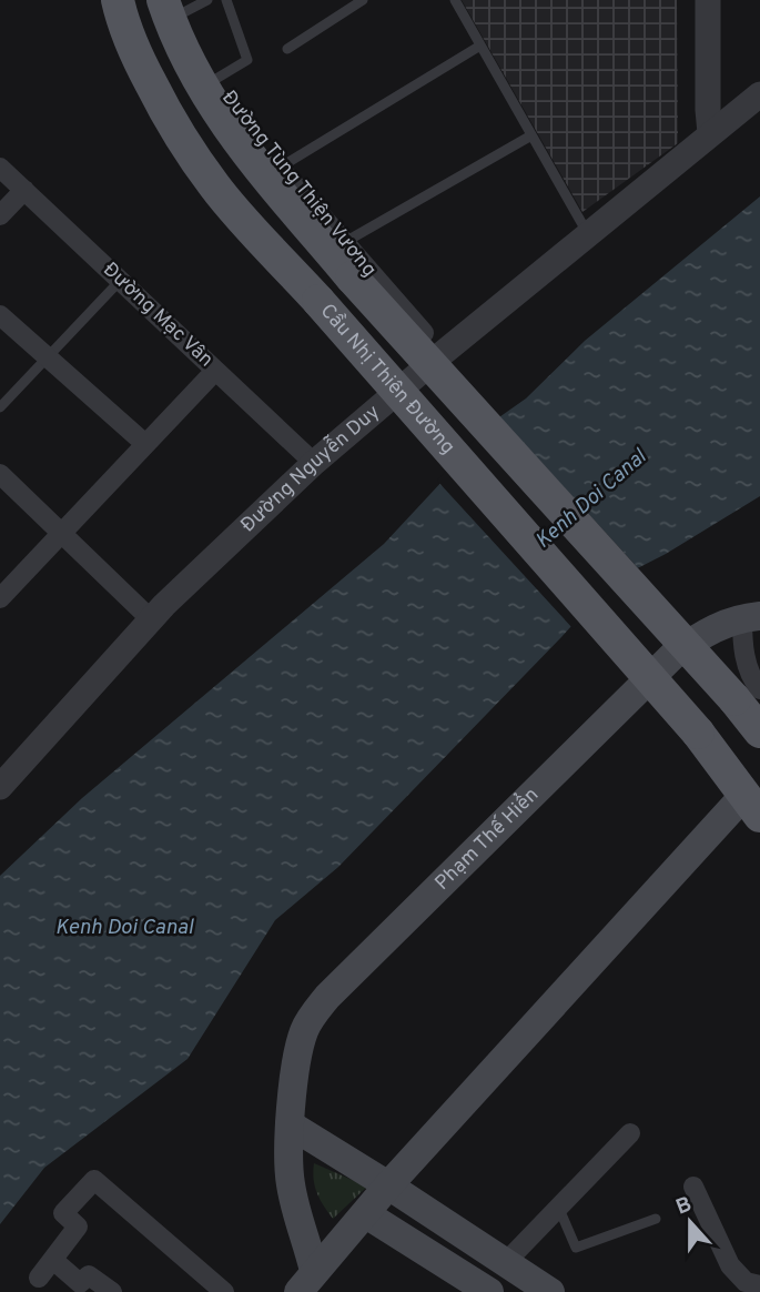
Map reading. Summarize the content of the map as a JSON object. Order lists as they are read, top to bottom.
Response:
{
  "streets": {
    "main road": ["Cầu Nhị Thiên Đường", "Phạm Thế Hiển"],
    "street": ["Đường Tùng Thiện Vương", "Đường Mạc Vân", "Đường Nguyễn Duy"]
  },
  "crossings": [
    ["Đường Tùng Thiện Vương", "Cầu Nhị Thiên Đường"],
    ["Đường Tùng Thiện Vương", "Đường Nguyễn Duy"],
    ["Đường Mạc Vân", "Đường Nguyễn Duy"],
    ["Cầu Nhị Thiên Đường", "Phạm Thế Hiển"]
  ],
  "water": ["Kenh Doi Canal"],
  "north": "top"
}
